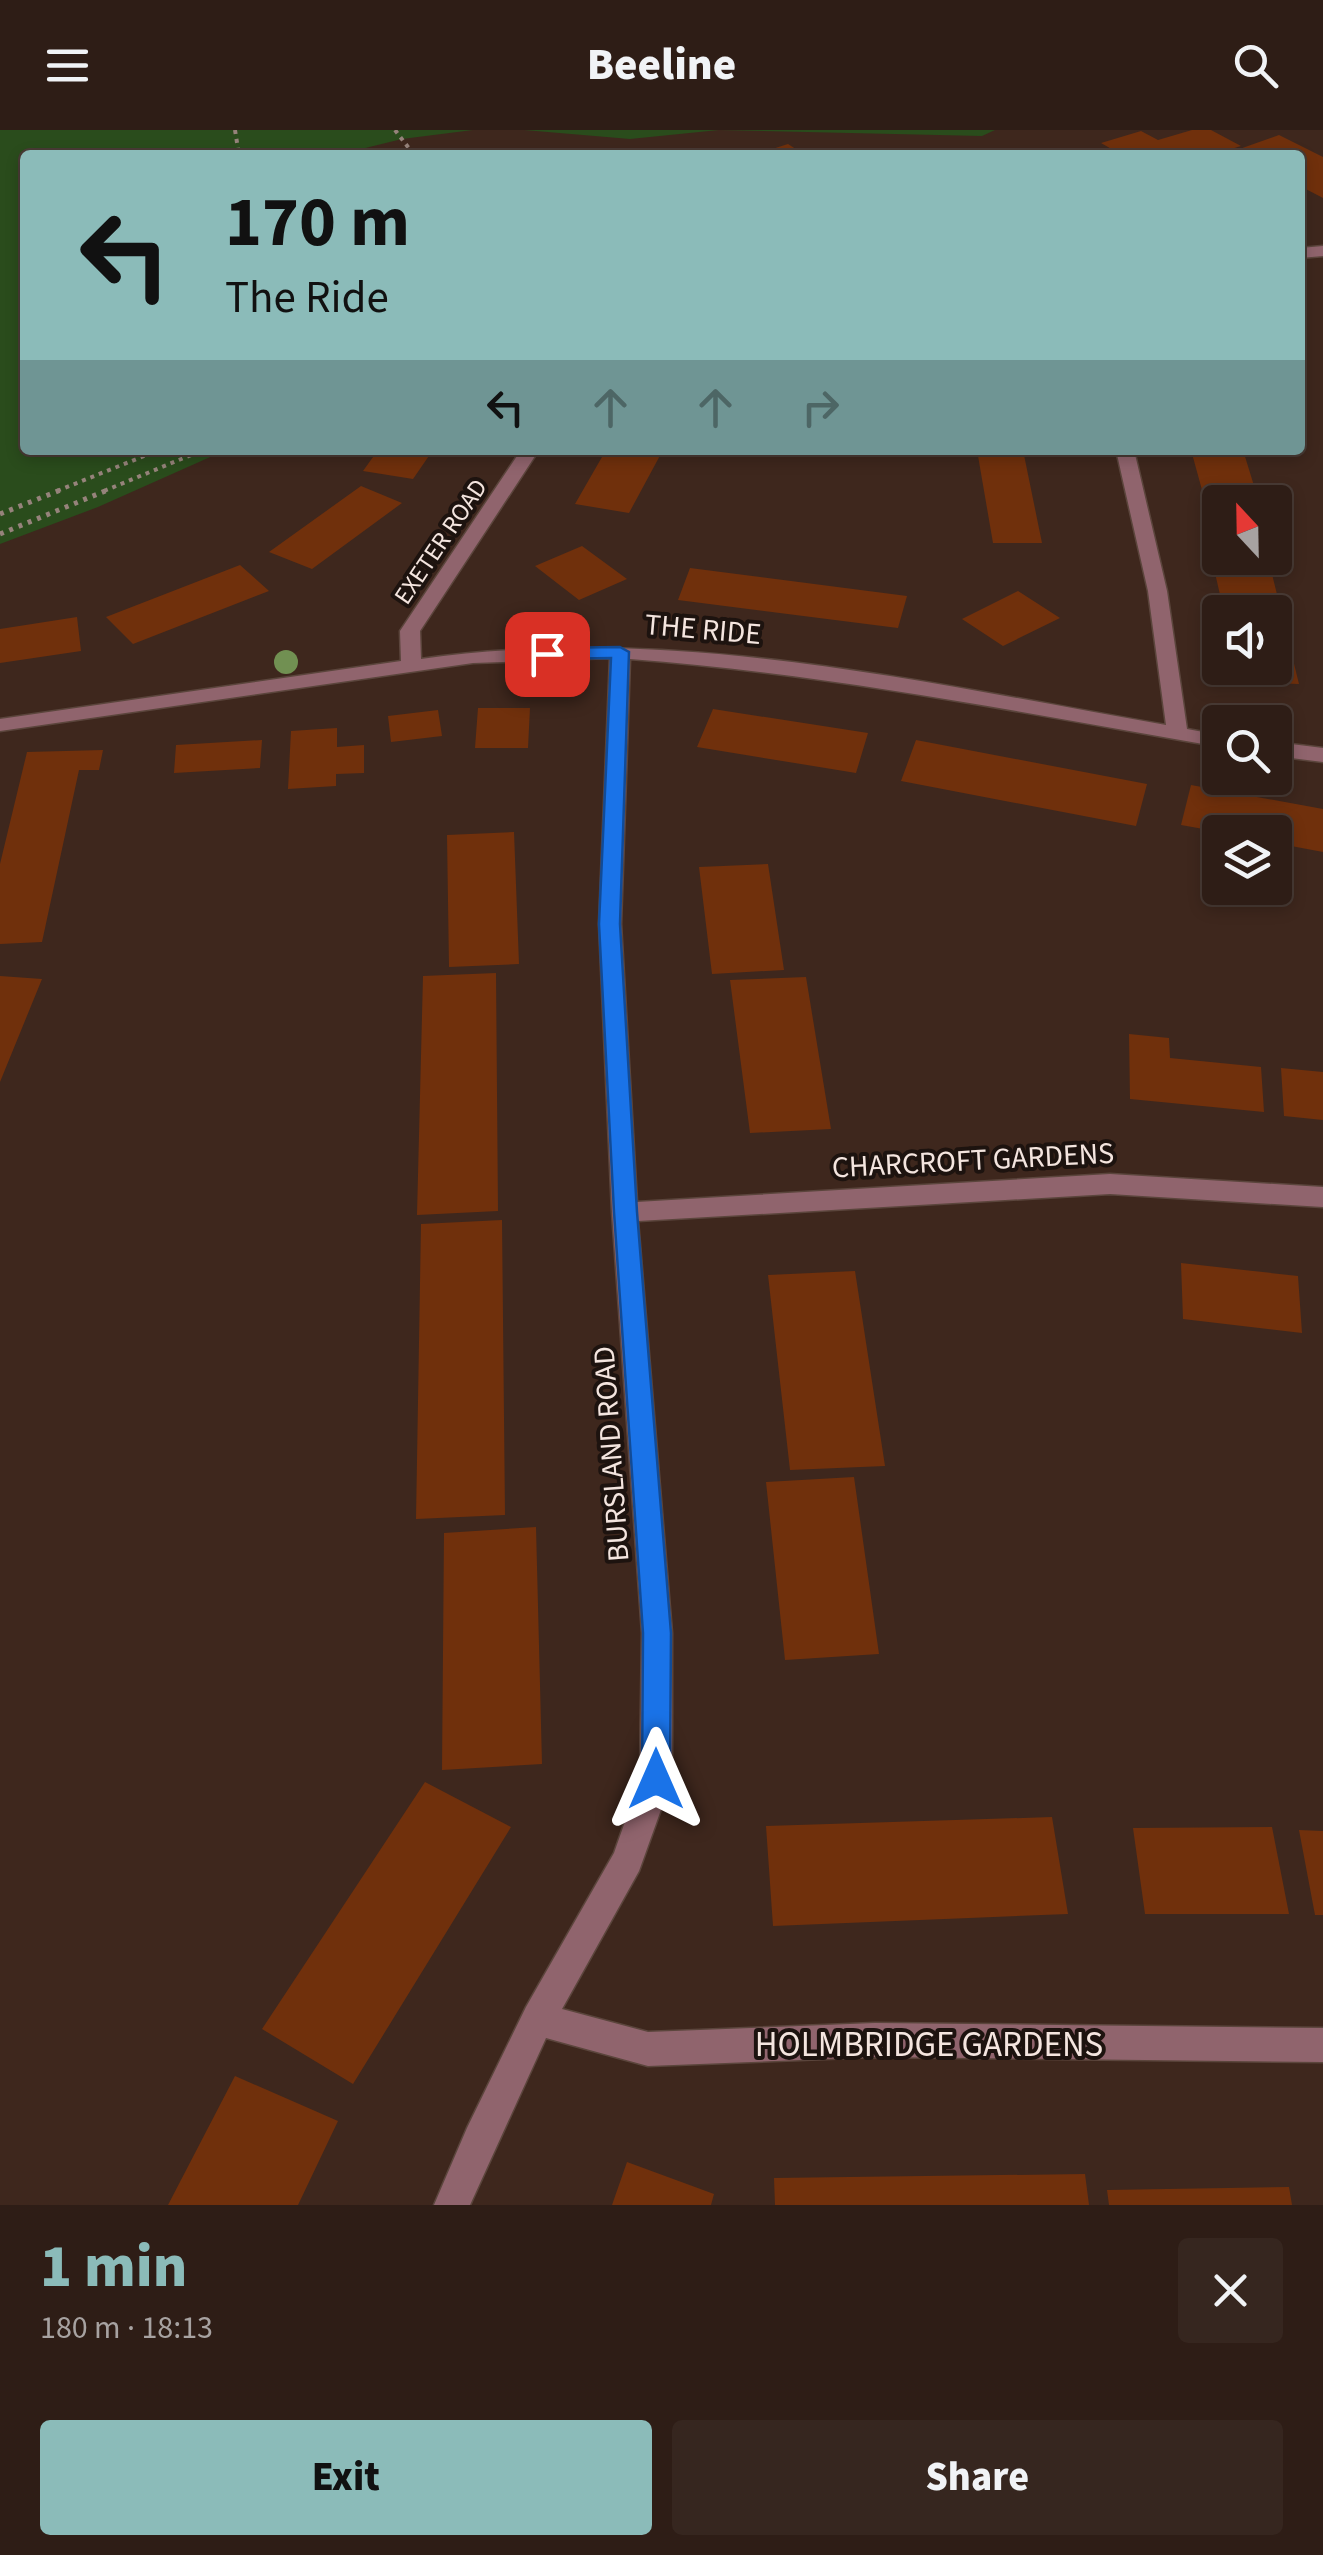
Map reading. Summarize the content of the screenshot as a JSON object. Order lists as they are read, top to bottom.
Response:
{
  "streets": {
    "street": [
      "EXETER ROAD",
      "THE RIDE",
      "CHARCROFT GARDENS",
      "BURSLAND ROAD",
      "HOLMBRIDGE GARDENS"
    ]
  },
  "crossings": [
    ["EXETER ROAD", "THE RIDE"],
    ["THE RIDE", "BURSLAND ROAD"],
    ["CHARCROFT GARDENS", "BURSLAND ROAD"],
    ["BURSLAND ROAD", "HOLMBRIDGE GARDENS"]
  ],
  "north": "top",
  "page": {
    "header": "Beeline",
    "turn": ["170 m", "The Ride"],
    "heading": ["1 min", "180 m · 18:13"],
    "buttons": ["Exit", "Share"]
  }
}
